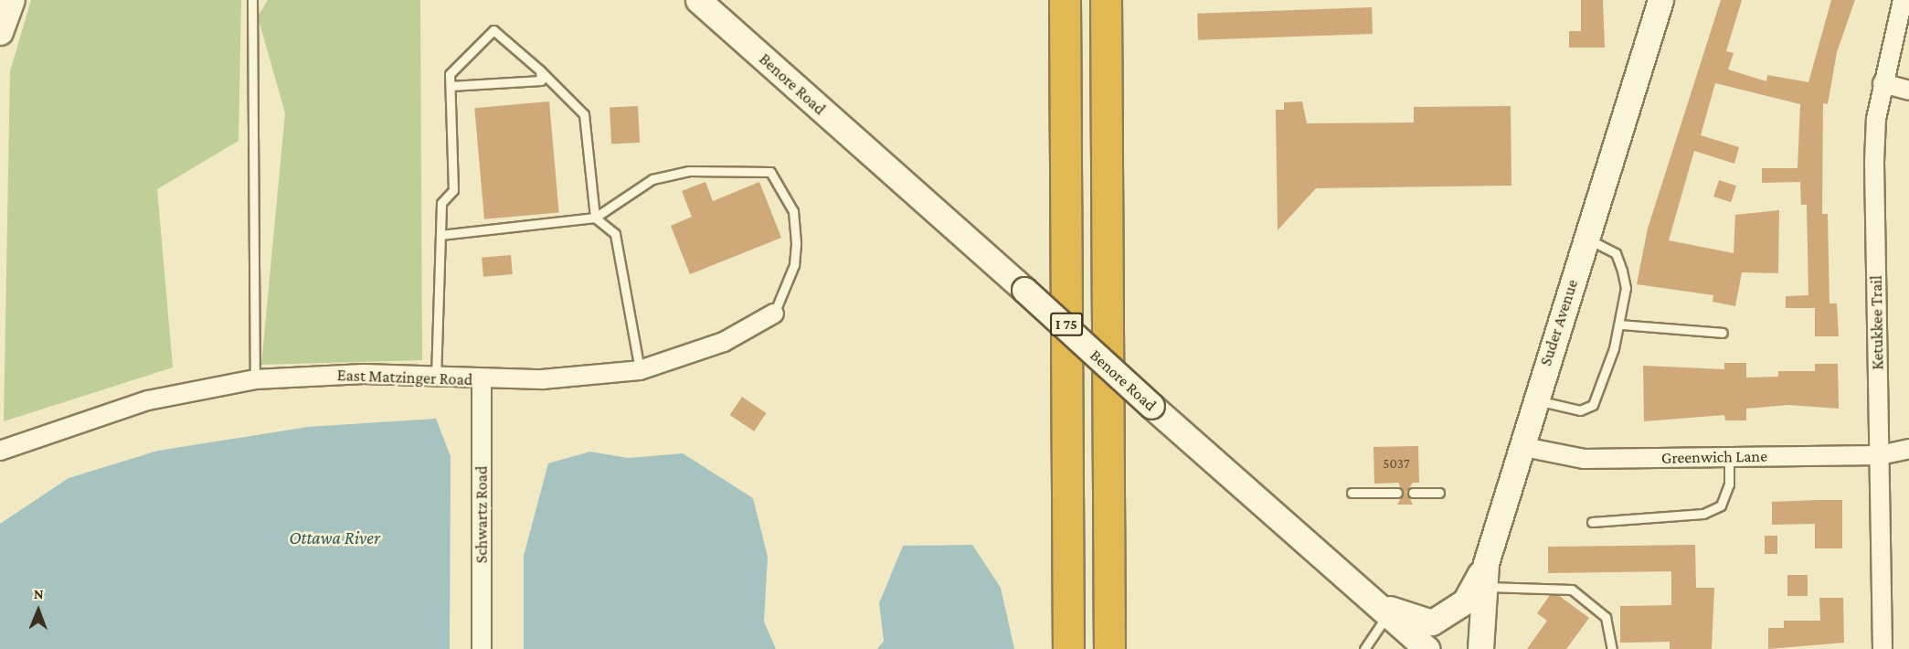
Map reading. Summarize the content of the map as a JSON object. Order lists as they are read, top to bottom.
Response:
{
  "streets": {
    "highway": ["I 75"],
    "main road": ["Benore Road", "Suder Avenue"],
    "street": [
      "Ketukkee Trail",
      "East Matzinger Road",
      "Greenwich Lane",
      "Schwartz Road"
    ]
  },
  "crossings": [
    ["Suder Avenue", "Greenwich Lane"],
    ["Ketukkee Trail", "Greenwich Lane"],
    ["East Matzinger Road", "Schwartz Road"]
  ],
  "water": ["Ottawa River"],
  "house_numbers": ["5037"],
  "north": "top"
}
